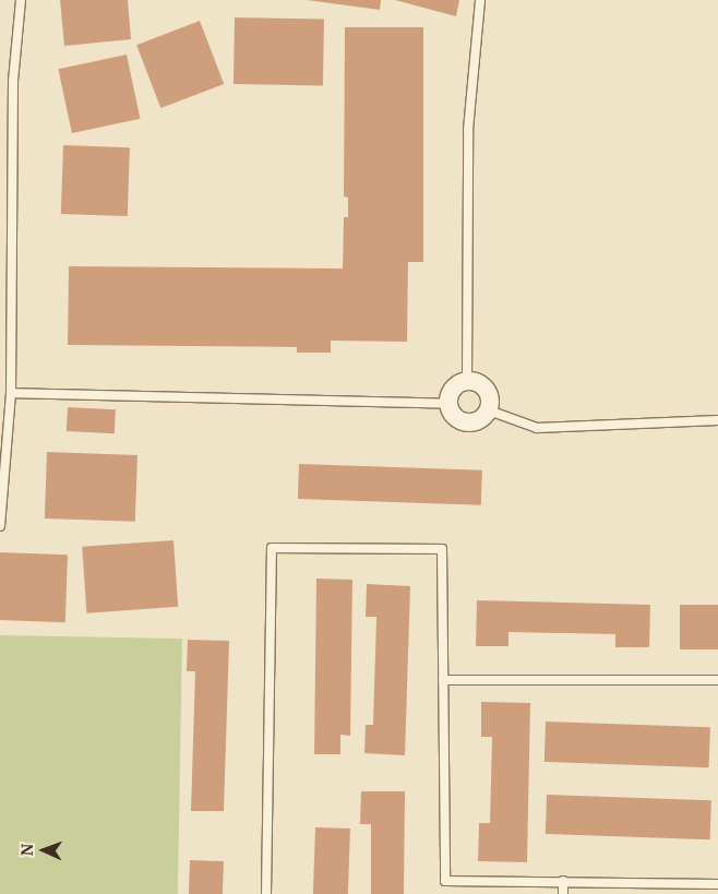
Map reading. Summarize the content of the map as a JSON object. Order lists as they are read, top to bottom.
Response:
{
  "north": "left"
}
